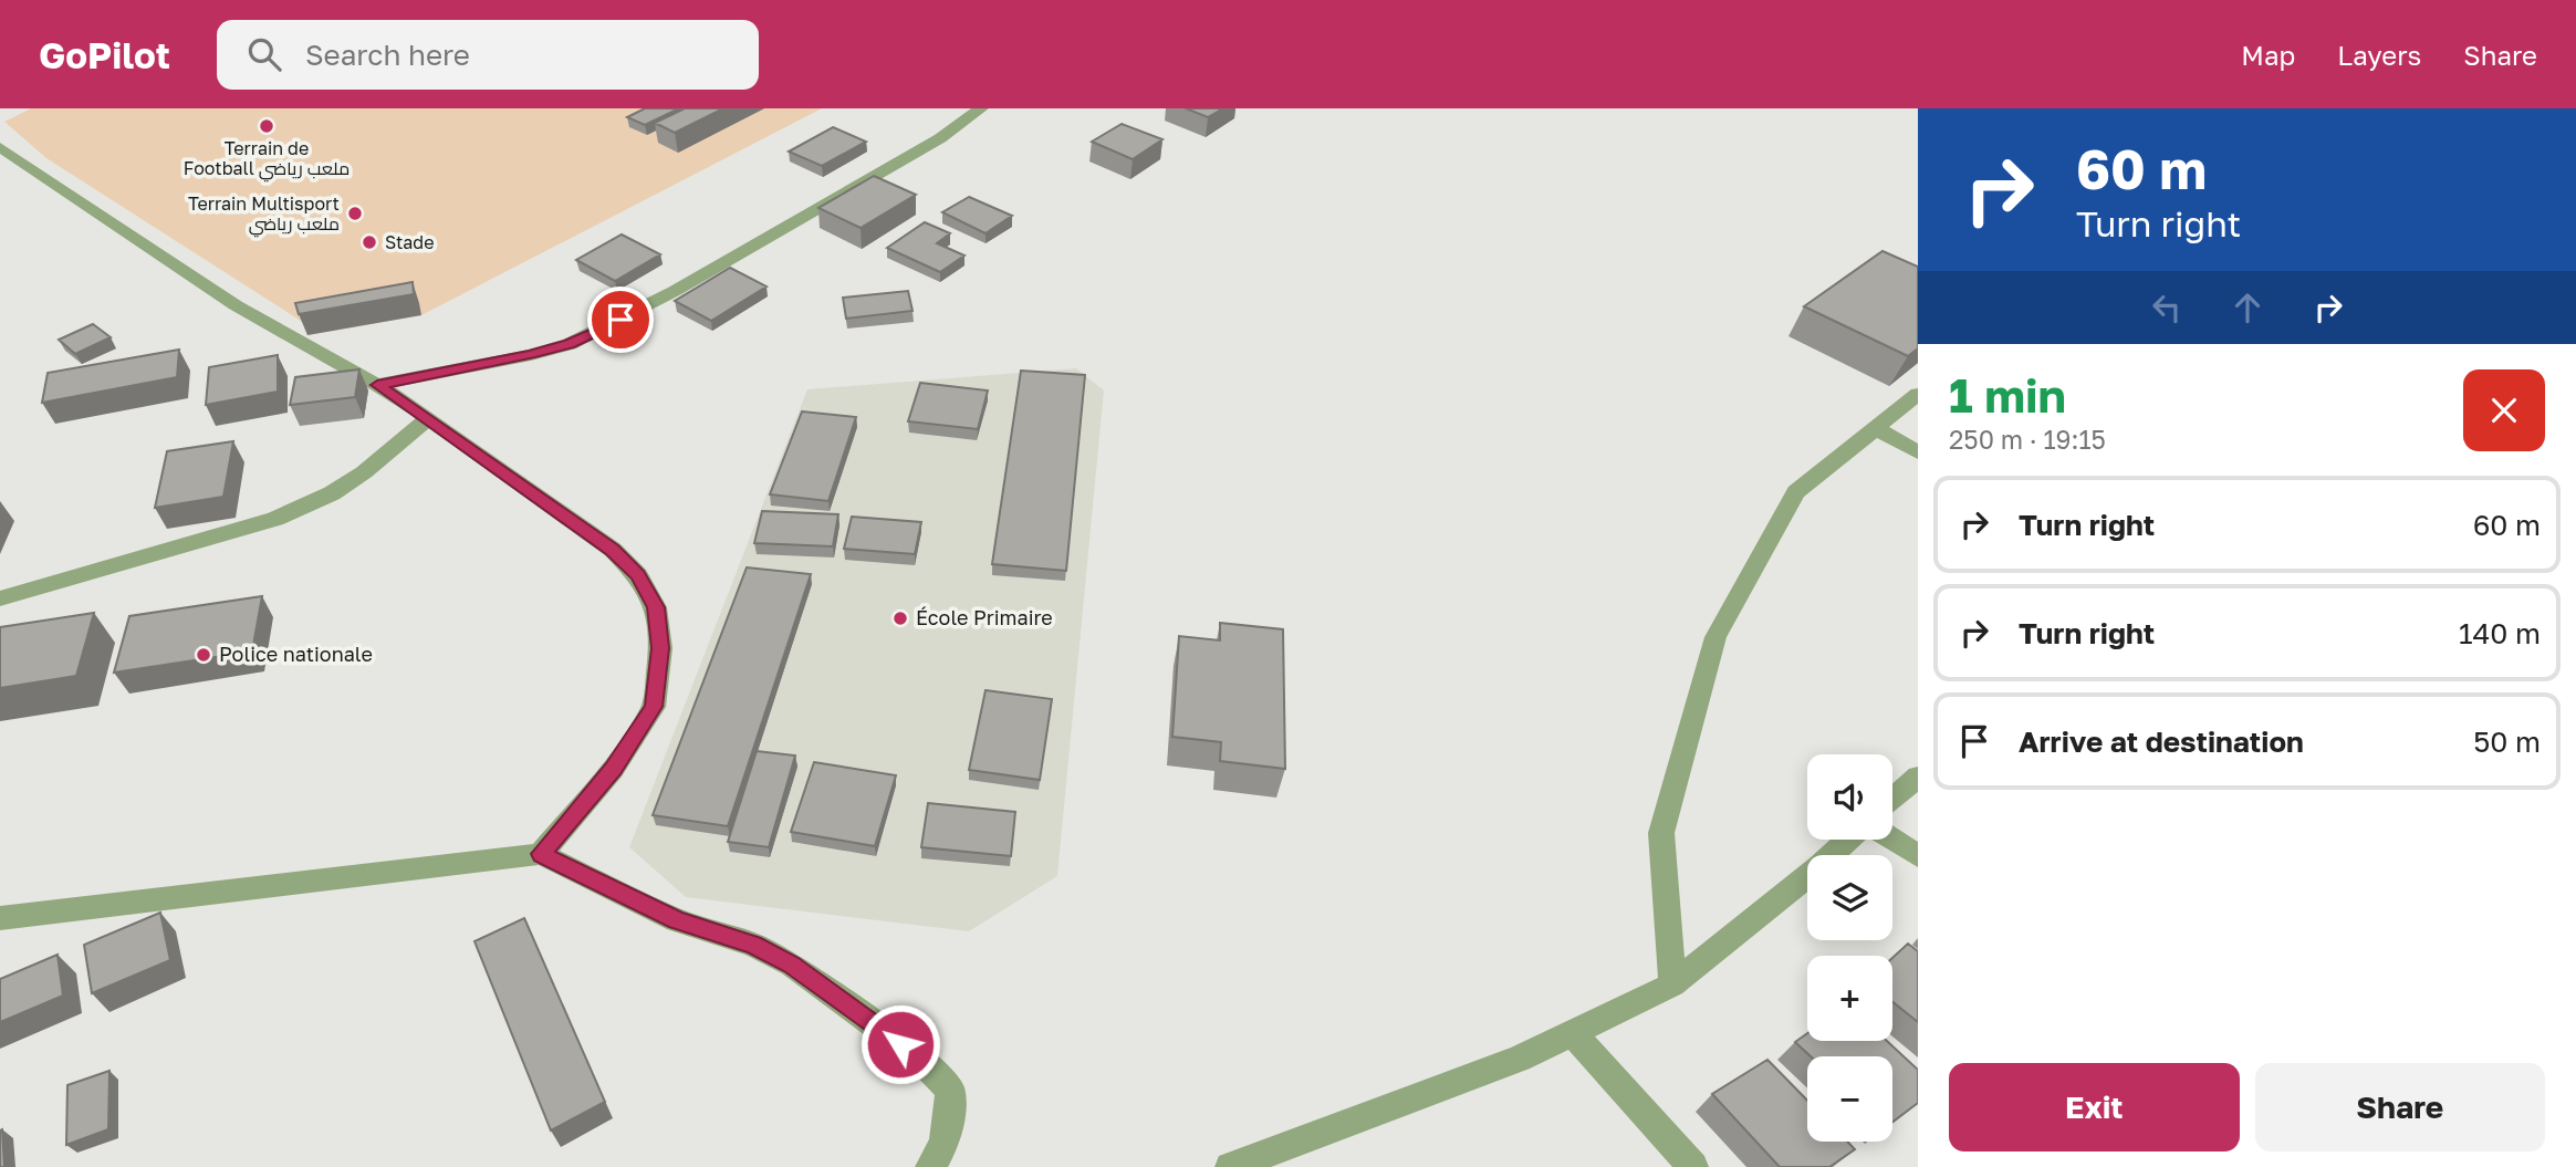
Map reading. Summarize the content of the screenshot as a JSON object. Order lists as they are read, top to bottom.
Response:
{
  "places": [
    "Terrain de Football ملعب رياضي",
    "Terrain Multisport ملعب رياضي",
    "Stade",
    "École Primaire",
    "Police nationale"
  ],
  "page": {
    "header": "GoPilot",
    "search": "Search here",
    "nav": ["Map", "Layers", "Share"],
    "turn": ["60 m", "Turn right"],
    "heading": ["1 min", "250 m · 19:15"],
    "list": [
      {
        "name": "Turn right",
        "value": "60 m"
      },
      {
        "name": "Turn right",
        "value": "140 m"
      },
      {
        "name": "Arrive at destination",
        "value": "50 m"
      }
    ],
    "map_buttons": ["+", "−"],
    "buttons": ["Exit", "Share"]
  }
}
